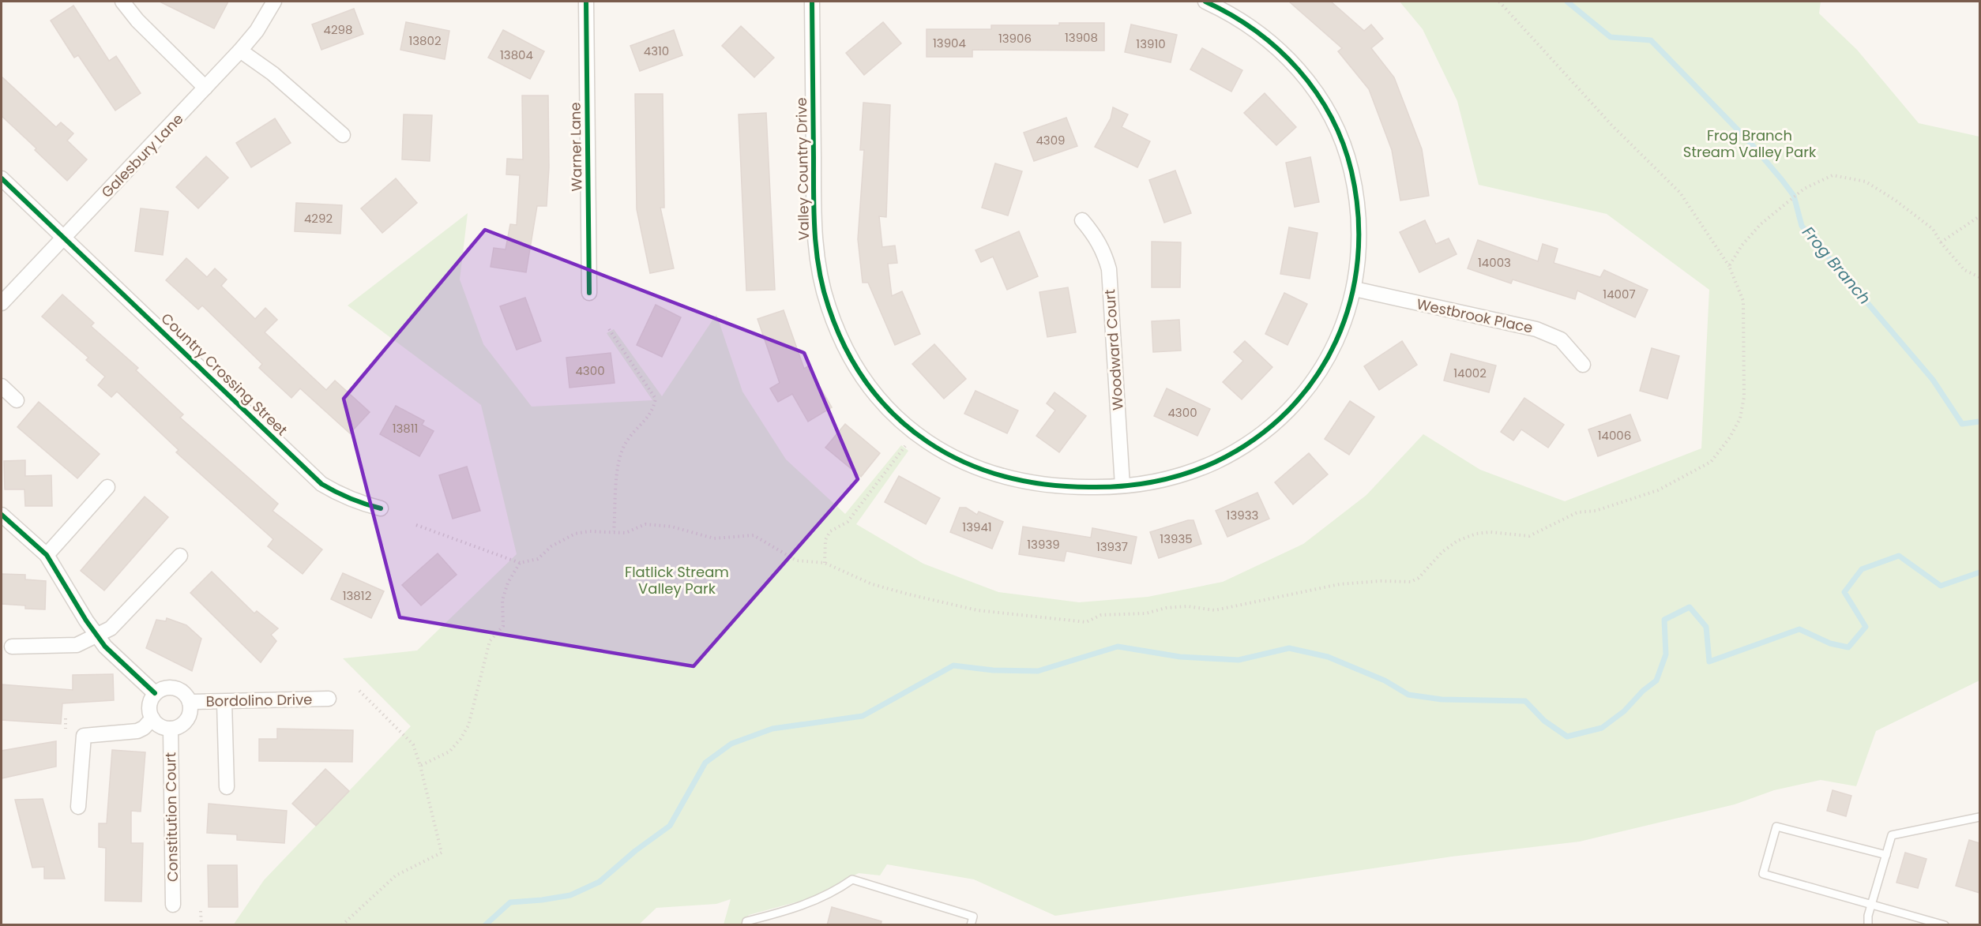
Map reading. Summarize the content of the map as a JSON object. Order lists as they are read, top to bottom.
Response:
{
  "streets": {
    "street": [
      "Warner Lane",
      "Galesbury Lane",
      "Valley Country Drive",
      "Westbrook Place",
      "Woodward Court",
      "Country Crossing Street",
      "Bordolino Drive",
      "Constitution Court"
    ]
  },
  "crossings": [
    ["Galesbury Lane", "Country Crossing Street"],
    ["Valley Country Drive", "Westbrook Place"],
    ["Valley Country Drive", "Woodward Court"],
    ["Bordolino Drive", "Constitution Court"]
  ],
  "water": ["Frog Branch"],
  "parks": ["Frog Branch Stream Valley Park", "Flatlick Stream Valley Park"],
  "house_numbers": [
    "4298",
    "13908",
    "13906",
    "13802",
    "13904",
    "13910",
    "4310",
    "13804",
    "4309",
    "4292",
    "14003",
    "14007",
    "4300",
    "14002",
    "4300",
    "13811",
    "14006",
    "13933",
    "13941",
    "13935",
    "13939",
    "13937",
    "13812"
  ]
}
